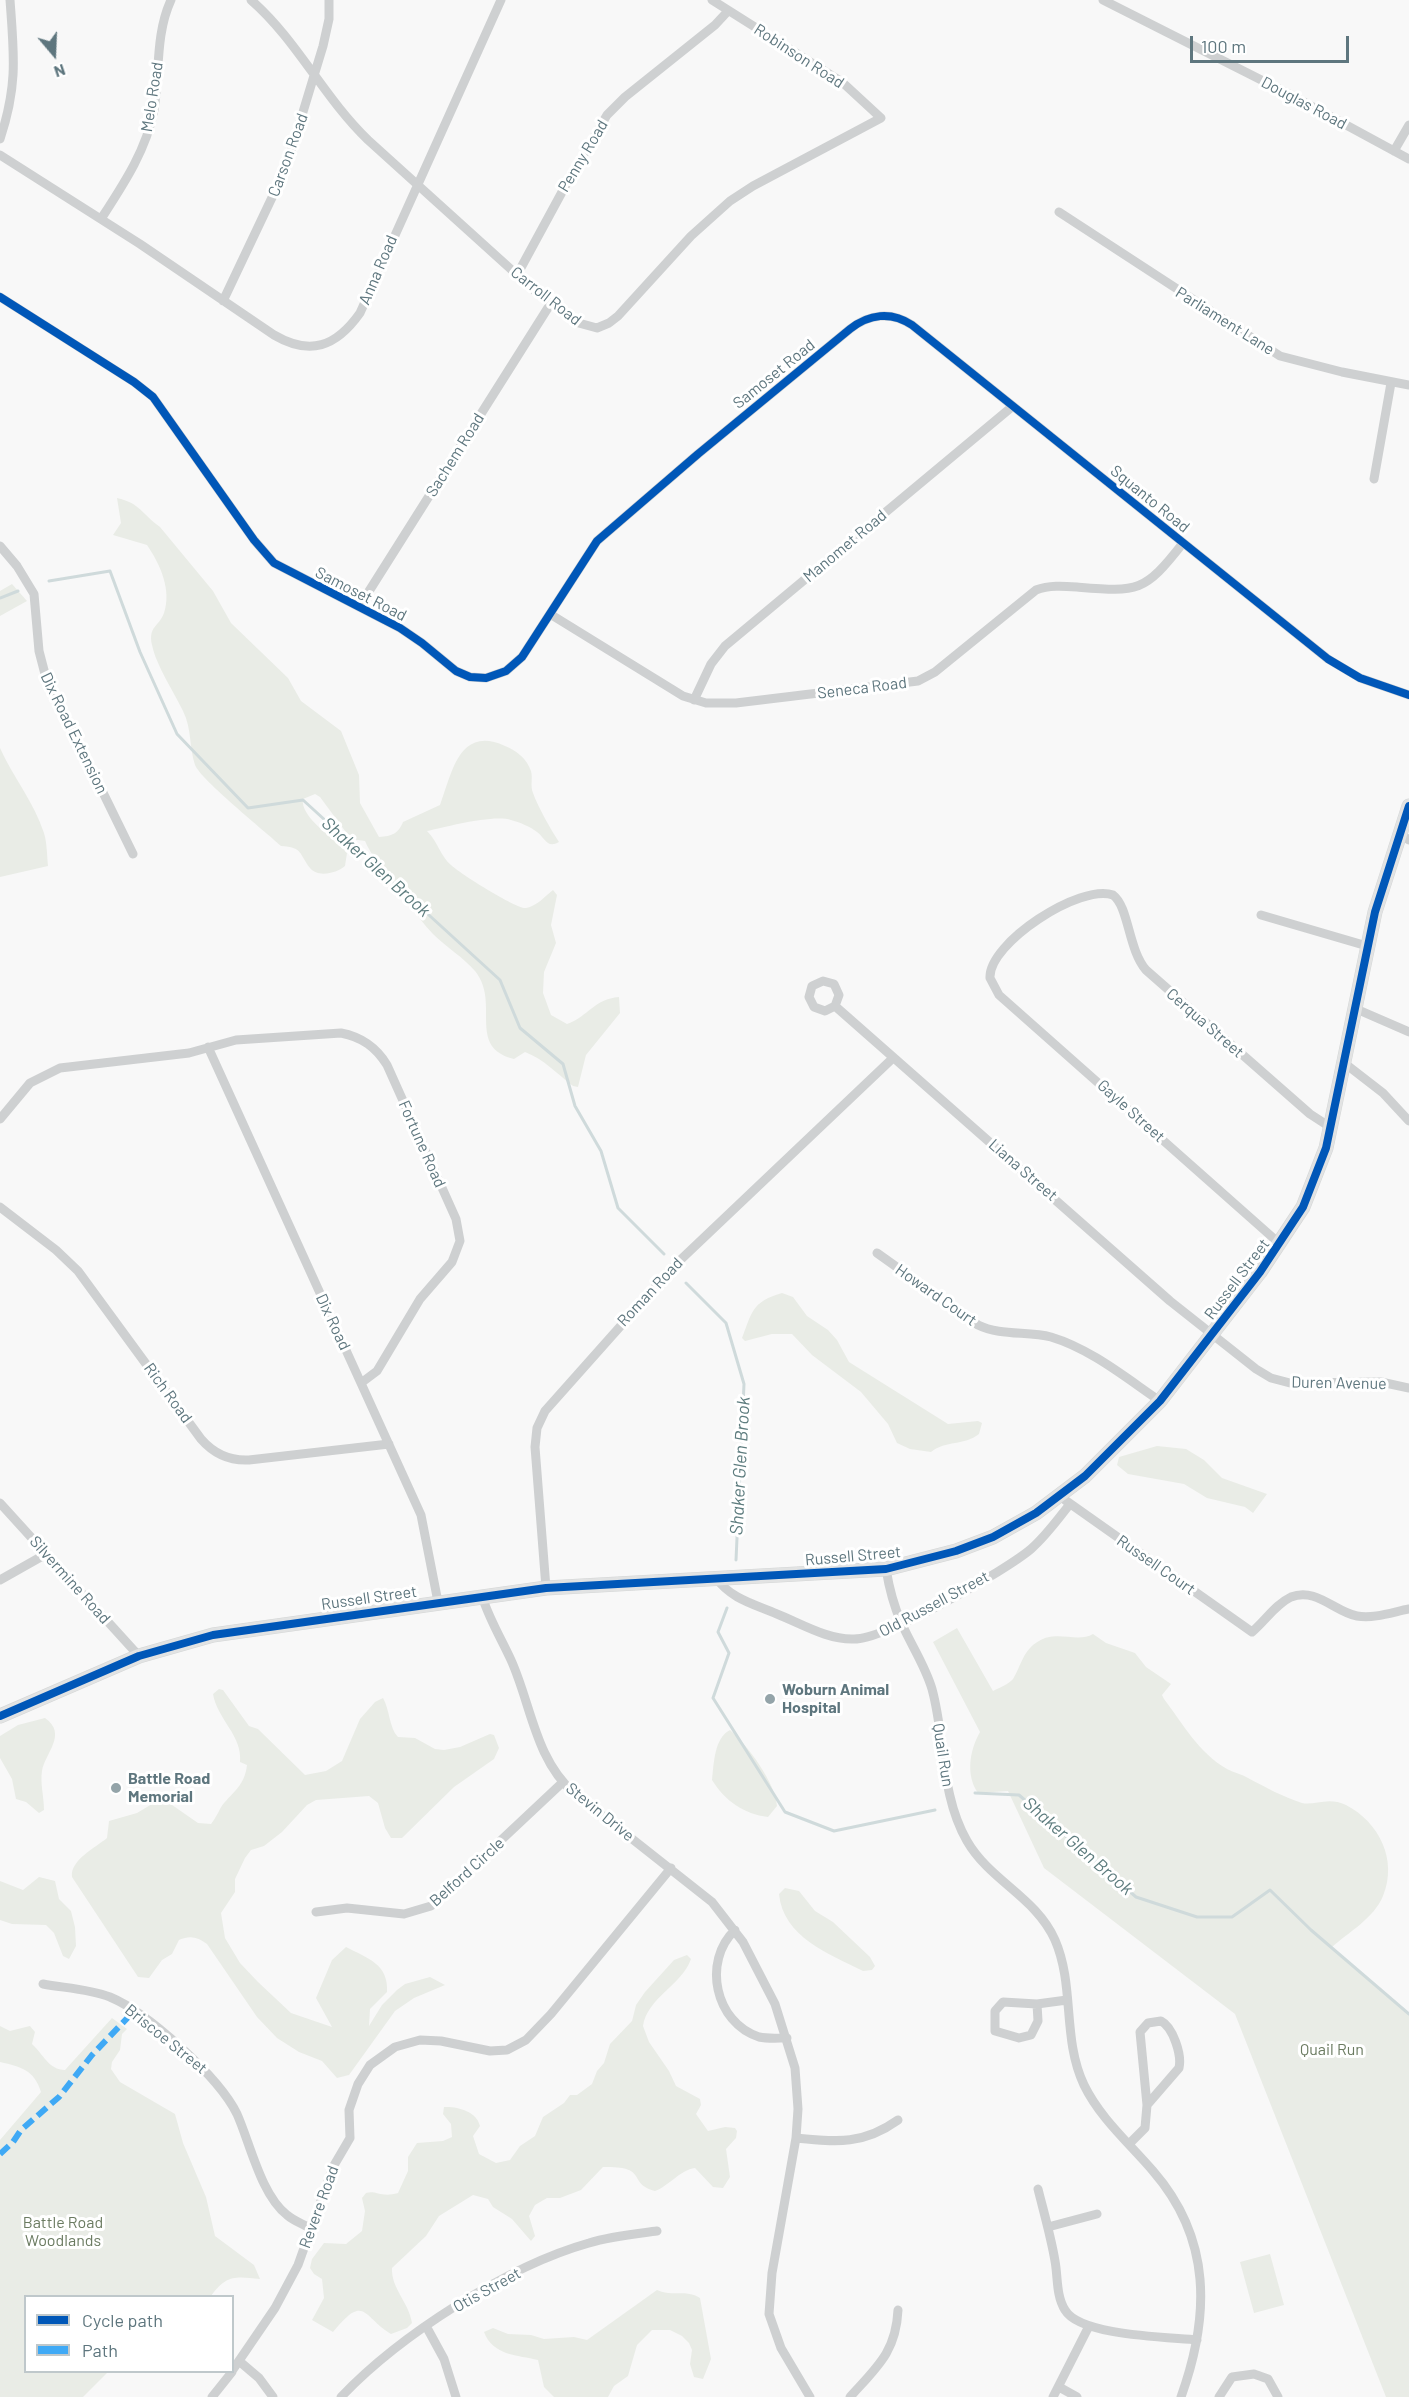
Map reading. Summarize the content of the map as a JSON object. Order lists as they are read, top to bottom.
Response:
{
  "streets": {
    "street": [
      "Robinson Road",
      "Melo Road",
      "Douglas Road",
      "Carson Road",
      "Penny Road",
      "Anna Road",
      "Carroll Road",
      "Parliament Lane",
      "Samoset Road",
      "Sachem Road",
      "Squanto Road",
      "Manomet Road",
      "Seneca Road",
      "Dix Road Extension",
      "Cerqua Street",
      "Gayle Street",
      "Fortune Road",
      "Liana Street",
      "Russell Street",
      "Roman Road",
      "Howard Court",
      "Dix Road",
      "Duren Avenue",
      "Rich Road",
      "Russell Court",
      "Silvermine Road",
      "Old Russell Street",
      "Quail Run",
      "Stevin Drive",
      "Belford Circle",
      "Briscoe Street",
      "Revere Road",
      "Otis Street"
    ]
  },
  "crossings": [
    ["Robinson Road", "Penny Road"],
    ["Robinson Road", "Carroll Road"],
    ["Melo Road", "Anna Road"],
    ["Carson Road", "Anna Road"],
    ["Carson Road", "Carroll Road"],
    ["Penny Road", "Carroll Road"],
    ["Anna Road", "Carroll Road"],
    ["Carroll Road", "Sachem Road"],
    ["Samoset Road", "Sachem Road"],
    ["Samoset Road", "Squanto Road"],
    ["Samoset Road", "Seneca Road"],
    ["Squanto Road", "Manomet Road"],
    ["Squanto Road", "Seneca Road"],
    ["Manomet Road", "Seneca Road"],
    ["Cerqua Street", "Gayle Street"],
    ["Cerqua Street", "Russell Street"],
    ["Gayle Street", "Russell Street"],
    ["Fortune Road", "Dix Road"],
    ["Liana Street", "Russell Street"],
    ["Liana Street", "Roman Road"],
    ["Liana Street", "Duren Avenue"],
    ["Russell Street", "Roman Road"],
    ["Russell Street", "Howard Court"],
    ["Russell Street", "Dix Road"],
    ["Russell Street", "Duren Avenue"],
    ["Russell Street", "Russell Court"],
    ["Russell Street", "Silvermine Road"],
    ["Russell Street", "Old Russell Street"],
    ["Russell Street", "Quail Run"],
    ["Russell Street", "Stevin Drive"],
    ["Dix Road", "Rich Road"],
    ["Russell Court", "Old Russell Street"],
    ["Old Russell Street", "Quail Run"],
    ["Stevin Drive", "Belford Circle"],
    ["Stevin Drive", "Revere Road"],
    ["Briscoe Street", "Revere Road"]
  ],
  "water": ["Shaker Glen Brook"],
  "parks": ["Quail Run", "Battle Road Woodlands"],
  "places": ["Woburn Animal Hospital", "Battle Road Memorial"],
  "legend": ["Cycle path", "Path"],
  "scale_bar": "100 m",
  "north": "bottom"
}
